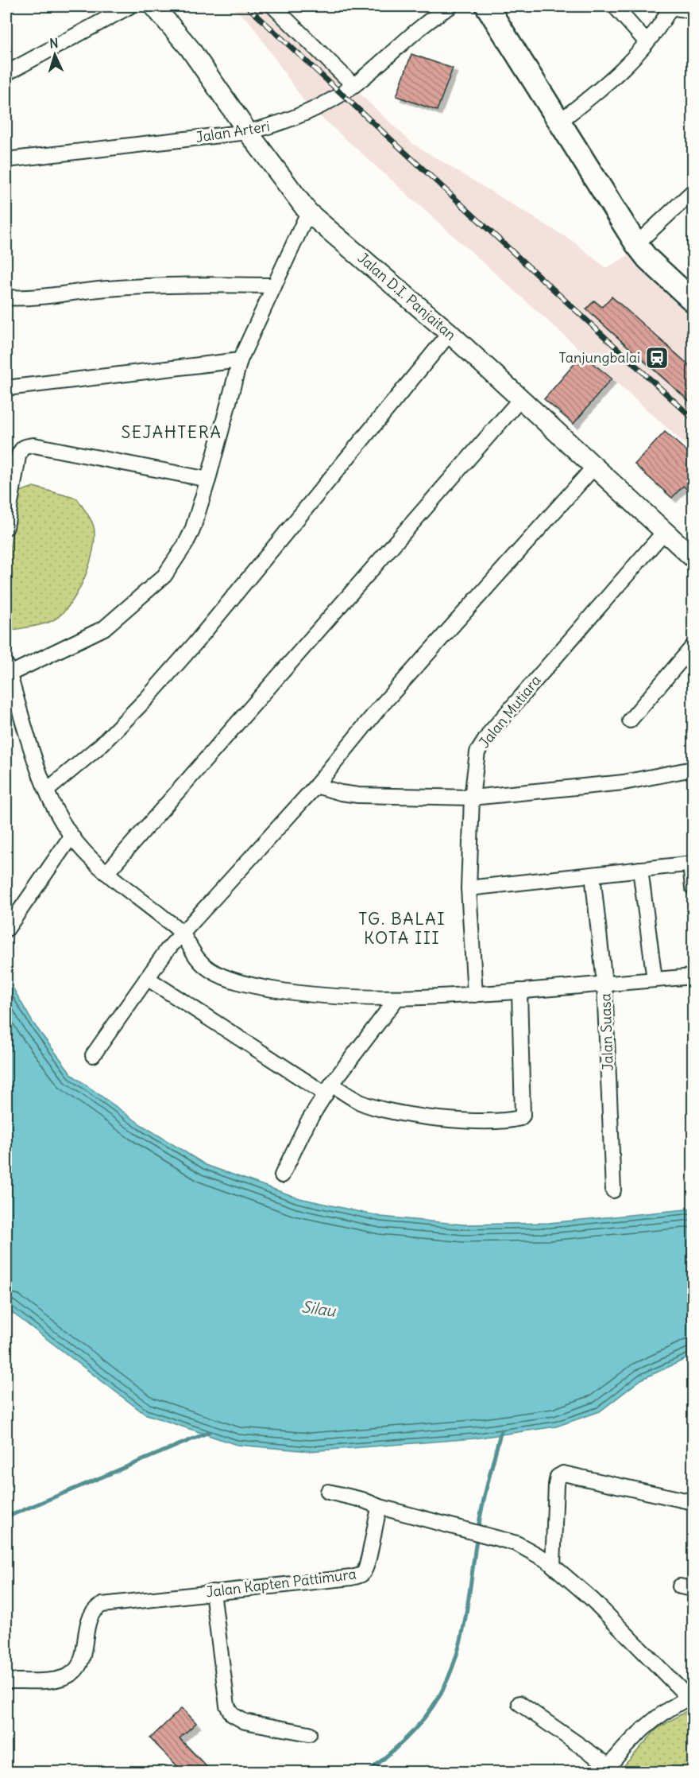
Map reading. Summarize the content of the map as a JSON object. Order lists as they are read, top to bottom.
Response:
{
  "streets": {
    "main road": ["Jalan D.I. Panjaitan"],
    "street": [
      "Jalan Arteri",
      "Jalan Mutiara",
      "Jalan Suasa",
      "Jalan Kapten Pattimura"
    ]
  },
  "crossings": [
    ["Jalan Arteri", "Jalan D.I. Panjaitan"],
    ["Jalan D.I. Panjaitan", "Jalan Mutiara"]
  ],
  "districts": ["SEJAHTERA", "TG. BALAI KOTA III"],
  "water": ["Silau"],
  "places": {
    "station": ["Tanjungbalai"]
  },
  "north": "top"
}
